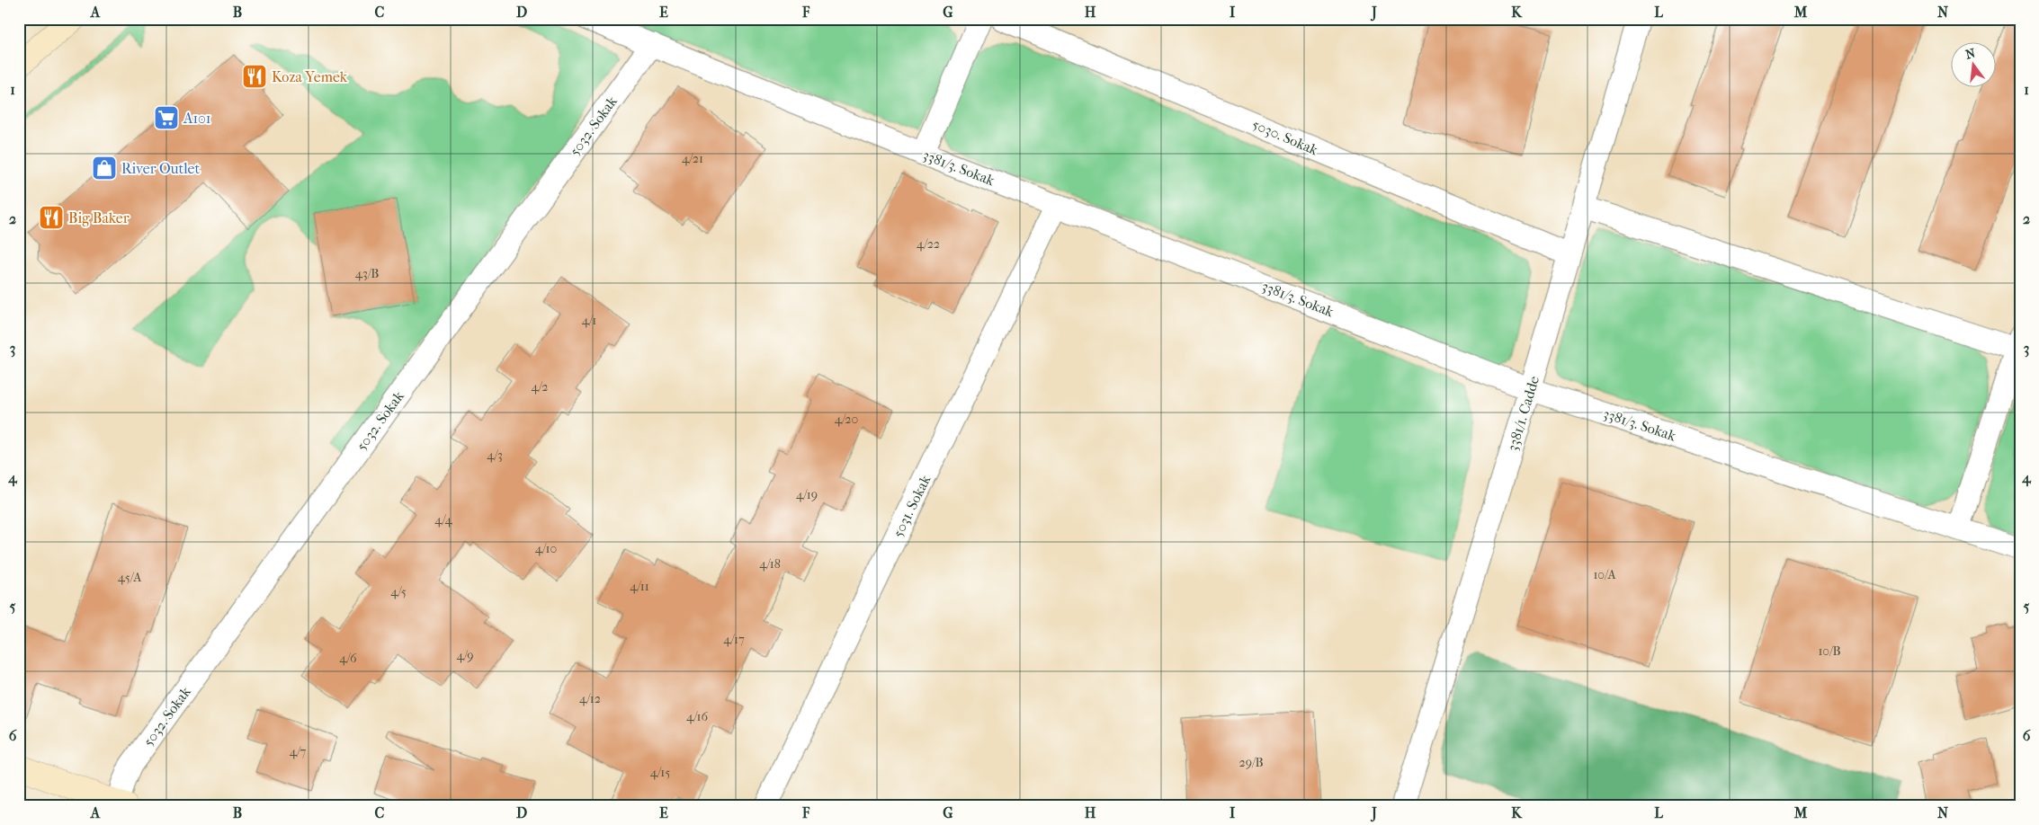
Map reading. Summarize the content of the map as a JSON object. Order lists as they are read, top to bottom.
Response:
{
  "streets": {
    "street": [
      "5032. Sokak",
      "5030. Sokak",
      "3381/3. Sokak",
      "3381/1. Cadde",
      "5031. Sokak"
    ]
  },
  "crossings": [
    ["5032. Sokak", "3381/3. Sokak"],
    ["5030. Sokak", "3381/1. Cadde"],
    ["3381/3. Sokak", "3381/1. Cadde"],
    ["3381/3. Sokak", "5031. Sokak"]
  ],
  "places": {
    "restaurant": ["Koza Yemek", "Big Baker"],
    "supermarket": ["A101"],
    "shop": ["River Outlet"]
  },
  "house_numbers": [
    "4/21",
    "4/22",
    "43/B",
    "4/1",
    "4/2",
    "4/20",
    "4/3",
    "4/19",
    "4/4",
    "4/10",
    "4/18",
    "10/A",
    "45/A",
    "4/11",
    "4/5",
    "4/17",
    "10/B",
    "4/9",
    "4/6",
    "4/12",
    "4/16",
    "4/7",
    "29/B",
    "4/15"
  ],
  "north": "top",
  "grid": {
    "columns": [
      "A",
      "B",
      "C",
      "D",
      "E",
      "F",
      "G",
      "H",
      "I",
      "J",
      "K",
      "L",
      "M",
      "N"
    ],
    "rows": [
      "1",
      "2",
      "3",
      "4",
      "5",
      "6"
    ]
  }
}
